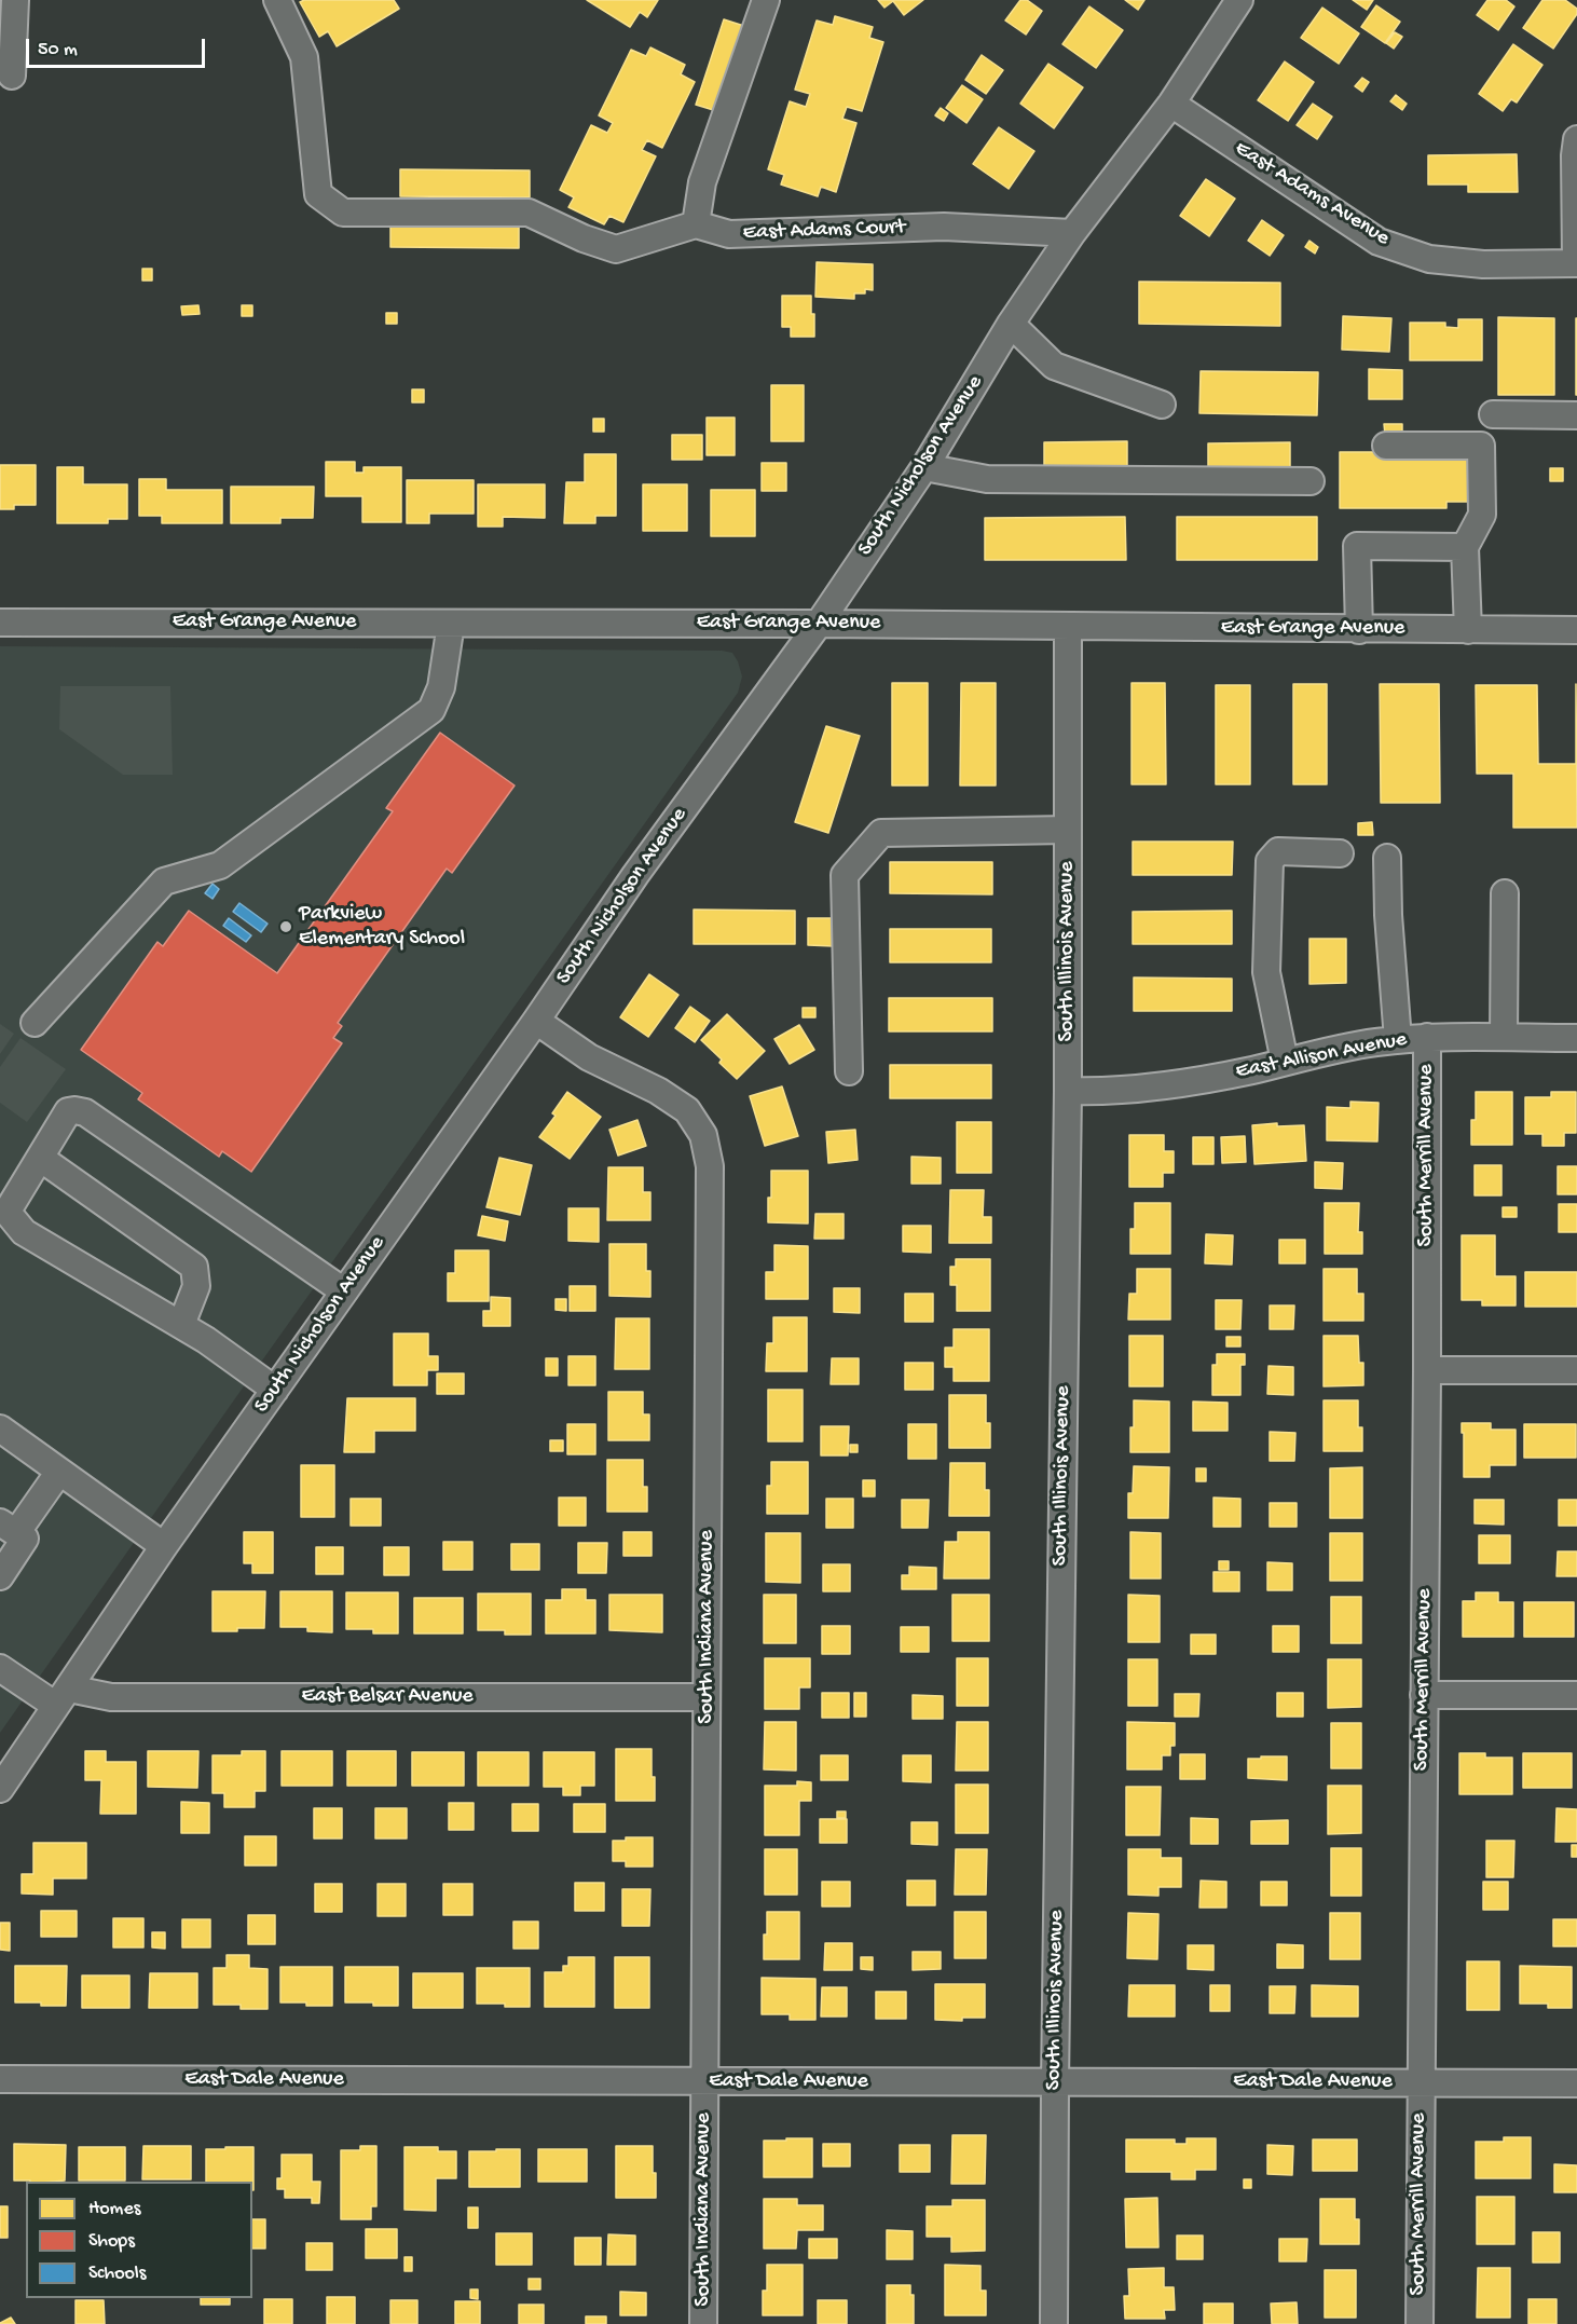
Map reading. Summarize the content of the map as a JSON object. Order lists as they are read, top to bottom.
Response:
{
  "streets": {
    "street": [
      "East Adams Avenue",
      "East Adams Court",
      "South Nicholson Avenue",
      "East Grange Avenue",
      "South Illinois Avenue",
      "East Allison Avenue",
      "South Merrill Avenue",
      "South Indiana Avenue",
      "East Belsar Avenue",
      "East Dale Avenue"
    ]
  },
  "crossings": [
    ["East Adams Avenue", "South Nicholson Avenue"],
    ["East Adams Court", "South Nicholson Avenue"],
    ["South Nicholson Avenue", "East Grange Avenue"],
    ["South Nicholson Avenue", "South Indiana Avenue"],
    ["South Nicholson Avenue", "East Belsar Avenue"],
    ["East Grange Avenue", "South Illinois Avenue"],
    ["South Illinois Avenue", "East Allison Avenue"],
    ["South Illinois Avenue", "East Dale Avenue"],
    ["East Allison Avenue", "South Merrill Avenue"],
    ["South Merrill Avenue", "East Dale Avenue"],
    ["South Indiana Avenue", "East Belsar Avenue"],
    ["South Indiana Avenue", "East Dale Avenue"]
  ],
  "places": ["Parkview Elementary School"],
  "legend": ["Homes", "Shops", "Schools"],
  "scale_bar": "50 m"
}
